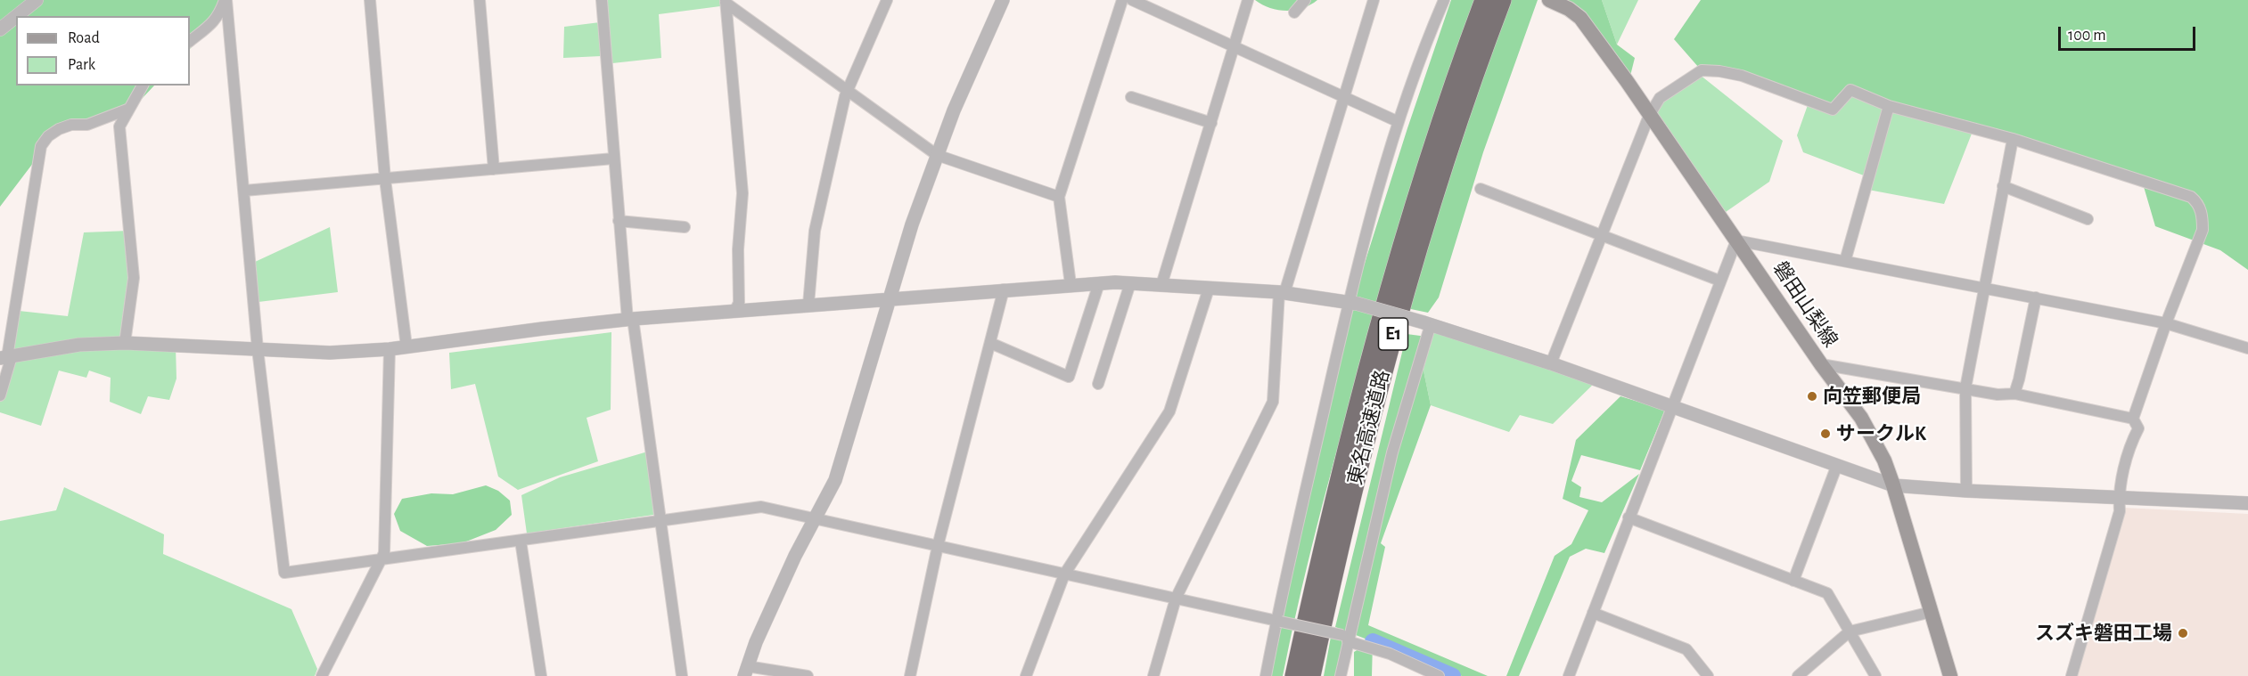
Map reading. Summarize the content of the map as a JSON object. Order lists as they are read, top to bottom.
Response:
{
  "streets": {
    "highway": ["E1", "東名高速道路"],
    "main road": ["磐田山梨線"]
  },
  "places": ["向笠郵便局", "サークルK", "スズキ磐田工場"],
  "legend": ["Road", "Park"],
  "scale_bar": "100 m"
}
